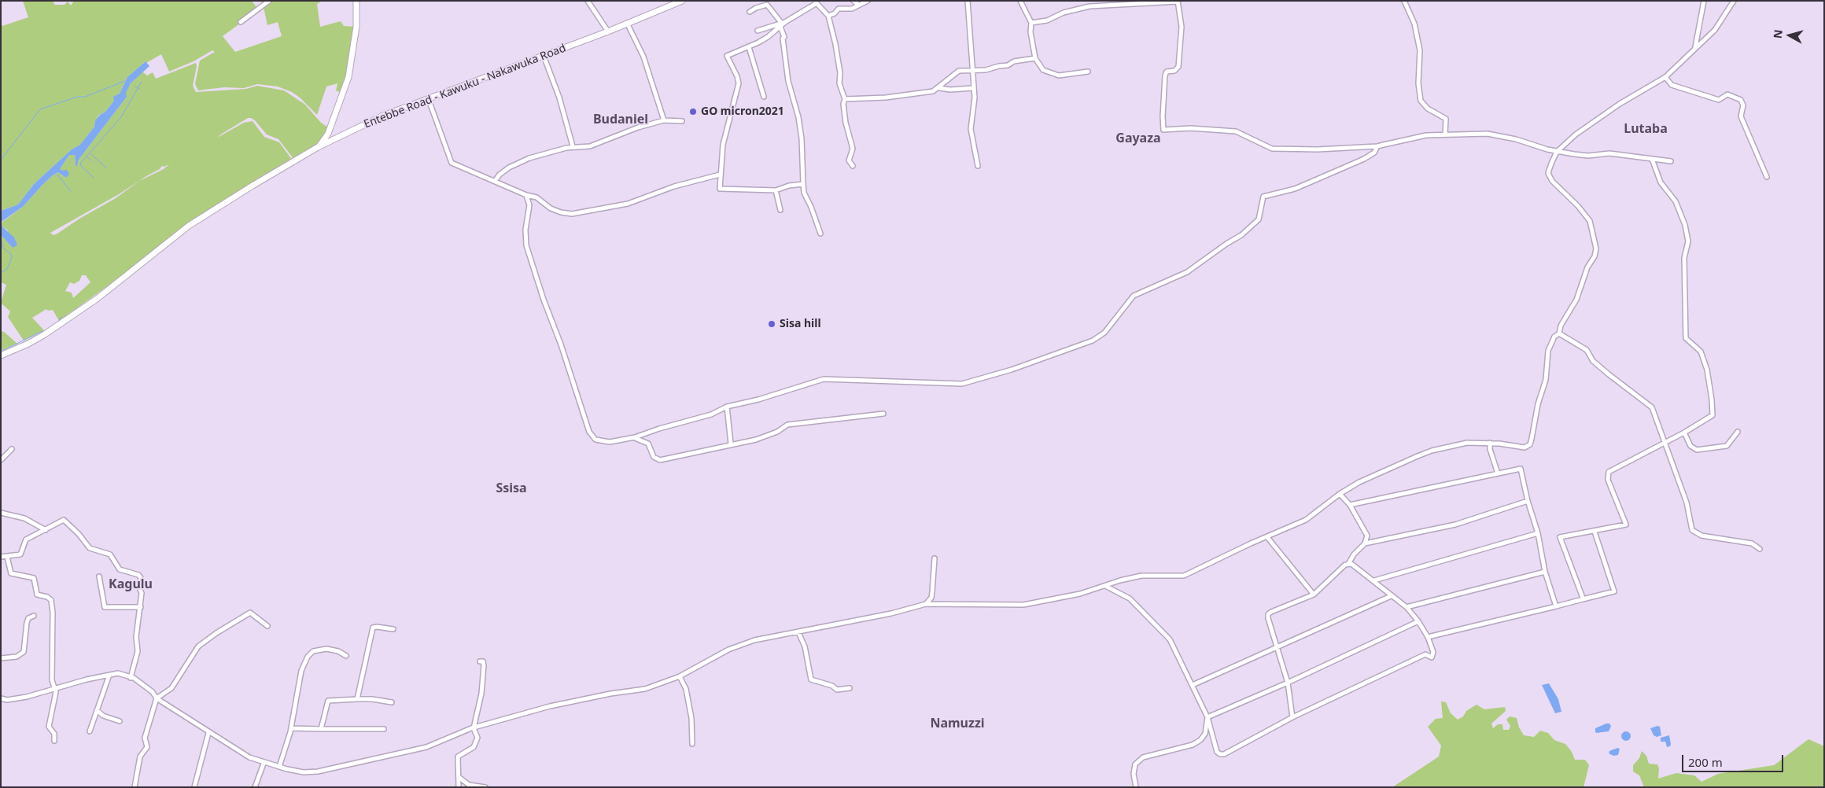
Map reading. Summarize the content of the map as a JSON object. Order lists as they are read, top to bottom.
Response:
{
  "streets": {
    "main road": ["Entebbe Road - Kawuku - Nakawuka Road"]
  },
  "districts": [
    "Budaniel",
    "Lutaba",
    "Gayaza",
    "Ssisa",
    "Kagulu",
    "Namuzzi"
  ],
  "places": ["GO micron2021", "Sisa hill"],
  "scale_bar": "200 m",
  "north": "left"
}
